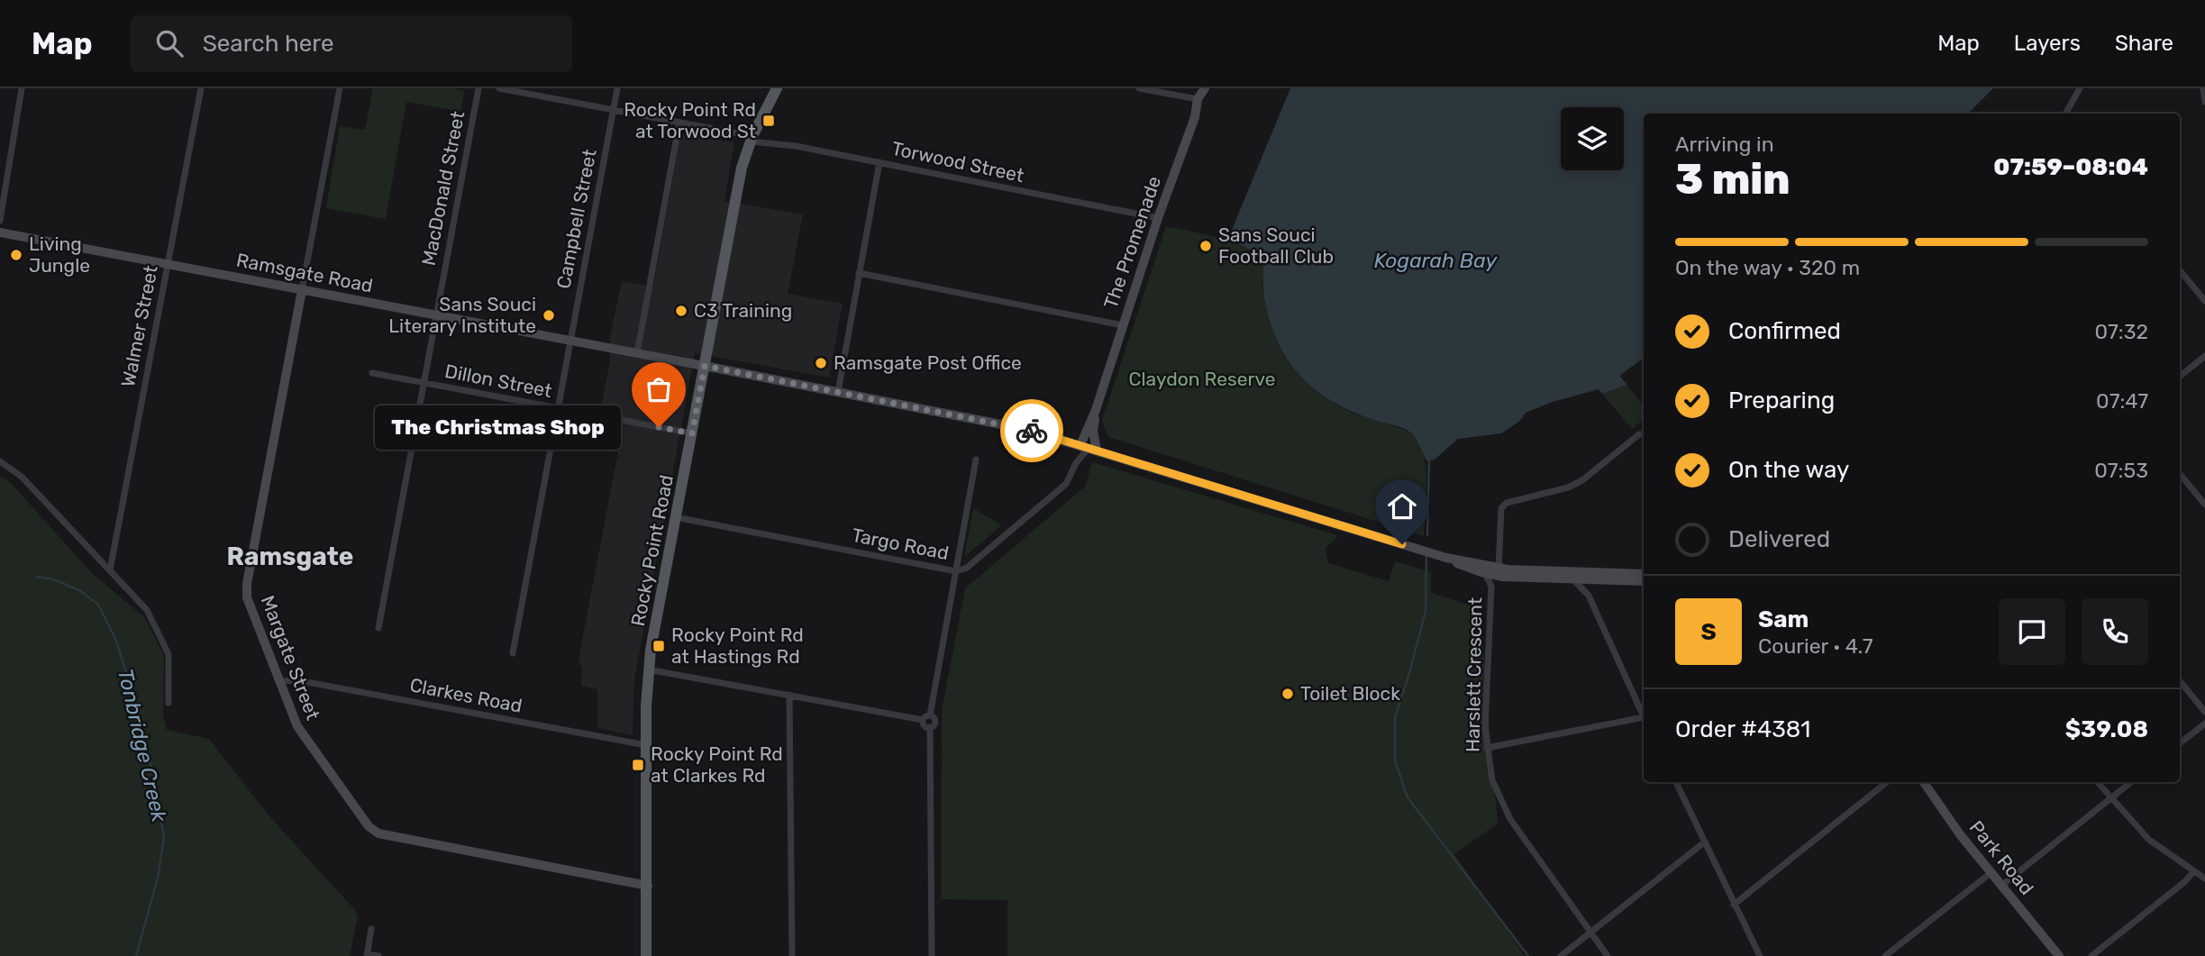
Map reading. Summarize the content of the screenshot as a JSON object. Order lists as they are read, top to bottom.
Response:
{
  "streets": {
    "main road": [
      "The Promenade",
      "Ramsgate Road",
      "Rocky Point Road",
      "Margate Street",
      "Park Road"
    ],
    "street": [
      "Torwood Street",
      "MacDonald Street",
      "Campbell Street",
      "Walmer Street",
      "Dillon Street",
      "Targo Road",
      "Harslett Crescent",
      "Clarkes Road"
    ]
  },
  "crossings": [
    ["Torwood Street", "The Promenade"],
    ["Torwood Street", "Rocky Point Road"],
    ["MacDonald Street", "Ramsgate Road"],
    ["MacDonald Street", "Dillon Street"],
    ["Campbell Street", "Ramsgate Road"],
    ["Campbell Street", "Dillon Street"],
    ["The Promenade", "Ramsgate Road"],
    ["The Promenade", "Targo Road"],
    ["Ramsgate Road", "Walmer Street"],
    ["Ramsgate Road", "Targo Road"],
    ["Ramsgate Road", "Rocky Point Road"],
    ["Ramsgate Road", "Margate Street"],
    ["Ramsgate Road", "Harslett Crescent"],
    ["Dillon Street", "Rocky Point Road"],
    ["Targo Road", "Rocky Point Road"],
    ["Rocky Point Road", "Margate Street"],
    ["Rocky Point Road", "Clarkes Road"],
    ["Margate Street", "Clarkes Road"]
  ],
  "districts": ["Ramsgate"],
  "water": ["Kogarah Bay", "Tonbridge Creek"],
  "parks": ["Claydon Reserve"],
  "places": {
    "transit": ["Rocky Point Rd at Torwood St", "Rocky Point Rd at Hastings Rd", "Rocky Point Rd at Clarkes Rd"],
    "other": [
      "Sans Souci Football Club",
      "Living Jungle",
      "C3 Training",
      "Sans Souci Literary Institute",
      "Ramsgate Post Office",
      "The Christmas Shop",
      "Toilet Block"
    ]
  },
  "page": {
    "header": "Map",
    "search": "Search here",
    "nav": ["Map", "Layers", "Share"],
    "heading": ["3 min", "Arriving in", "07:59–08:04"],
    "panel": [
      "Sam",
      "Courier · 4.7",
      "Order #4381",
      "$39.08"
    ],
    "bar": "On the way · 320 m",
    "list": [
      ["Confirmed", "07:32"],
      ["Preparing", "07:47"],
      ["On the way", "07:53"],
      "Delivered"
    ],
    "bubble": "The Christmas Shop",
    "round": "S"
  }
}
